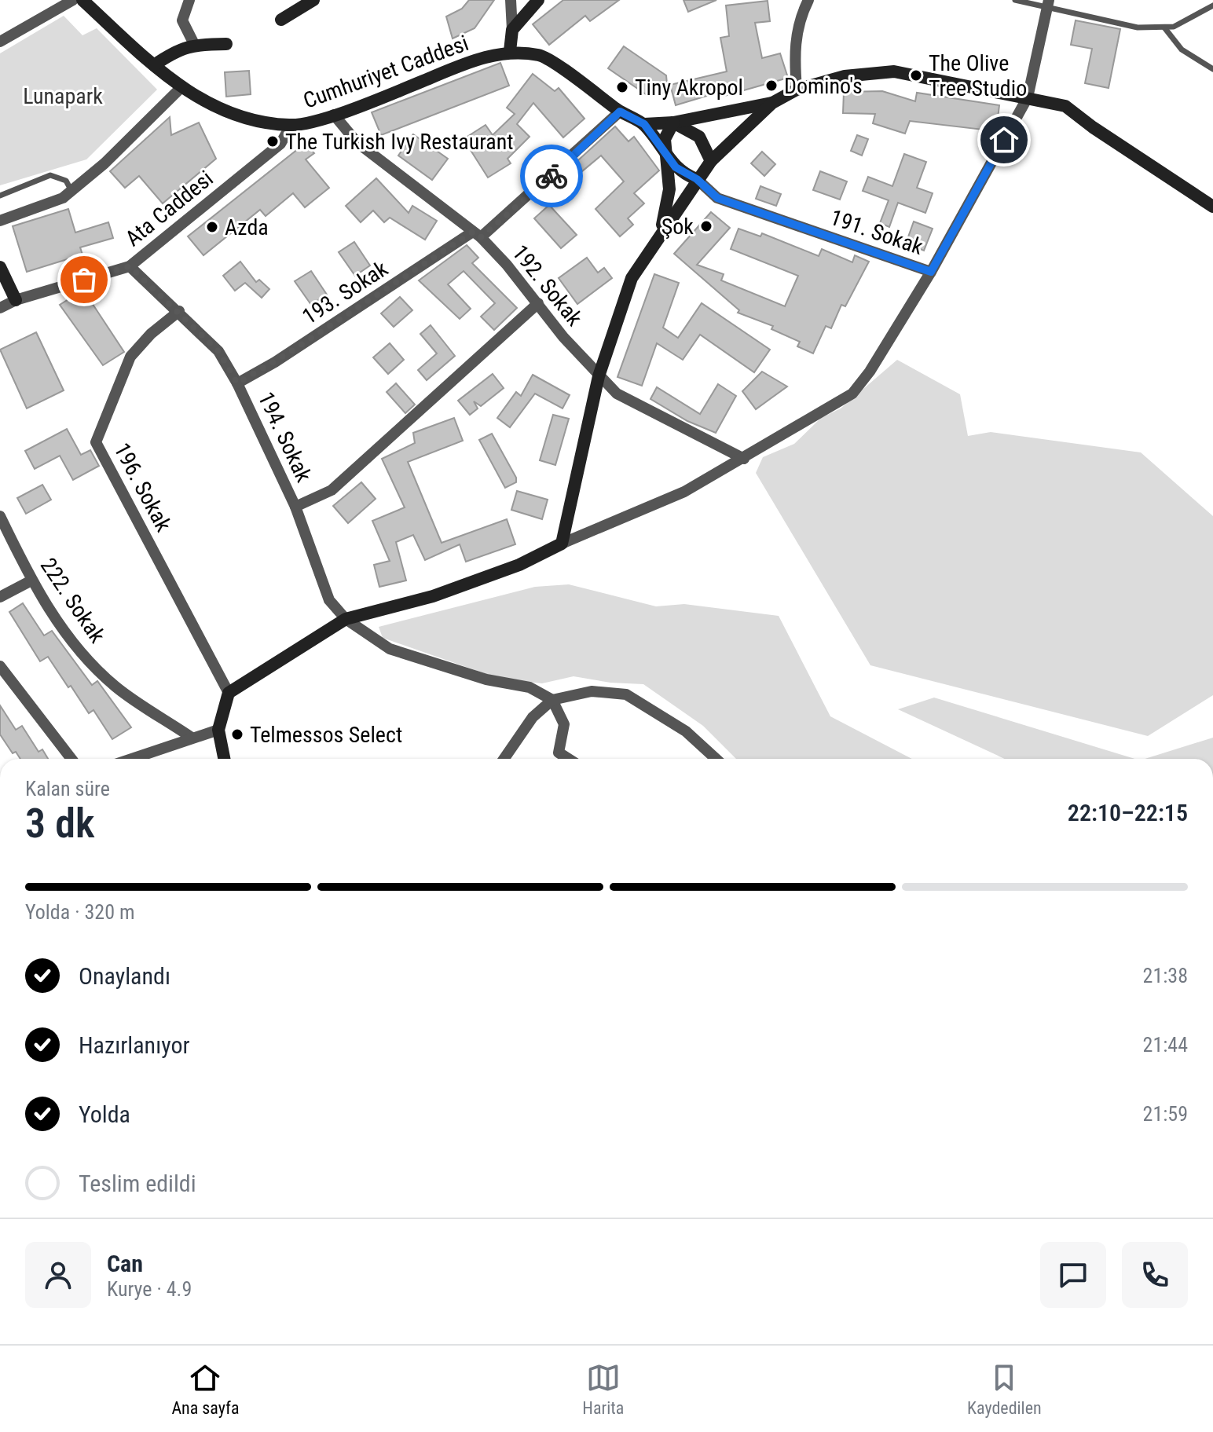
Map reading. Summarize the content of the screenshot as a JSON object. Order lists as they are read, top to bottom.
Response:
{
  "streets": {
    "street": [
      "Cumhuriyet Caddesi",
      "Ata Caddesi",
      "191. Sokak",
      "192. Sokak",
      "193. Sokak",
      "194. Sokak",
      "196. Sokak",
      "222. Sokak"
    ]
  },
  "crossings": [
    ["Cumhuriyet Caddesi", "Ata Caddesi"],
    ["Cumhuriyet Caddesi", "191. Sokak"],
    ["Cumhuriyet Caddesi", "192. Sokak"],
    ["Cumhuriyet Caddesi", "193. Sokak"],
    ["Ata Caddesi", "194. Sokak"],
    ["192. Sokak", "193. Sokak"],
    ["193. Sokak", "194. Sokak"],
    ["194. Sokak", "196. Sokak"]
  ],
  "parks": ["Lunapark"],
  "places": [
    "The Olive Tree Studio",
    "Domino's",
    "Tiny Akropol",
    "The Turkish Ivy Restaurant",
    "Şok",
    "Azda",
    "Telmessos Select"
  ],
  "page": {
    "heading": ["3 dk", "Kalan süre", "22:10–22:15"],
    "panel": ["Can", "Kurye · 4.9"],
    "bar": "Yolda · 320 m",
    "list": [
      ["Onaylandı", "21:38"],
      ["Hazırlanıyor", "21:44"],
      ["Yolda", "21:59"],
      "Teslim edildi"
    ],
    "tabs": ["Ana sayfa", "Harita", "Kaydedilen"]
  }
}
